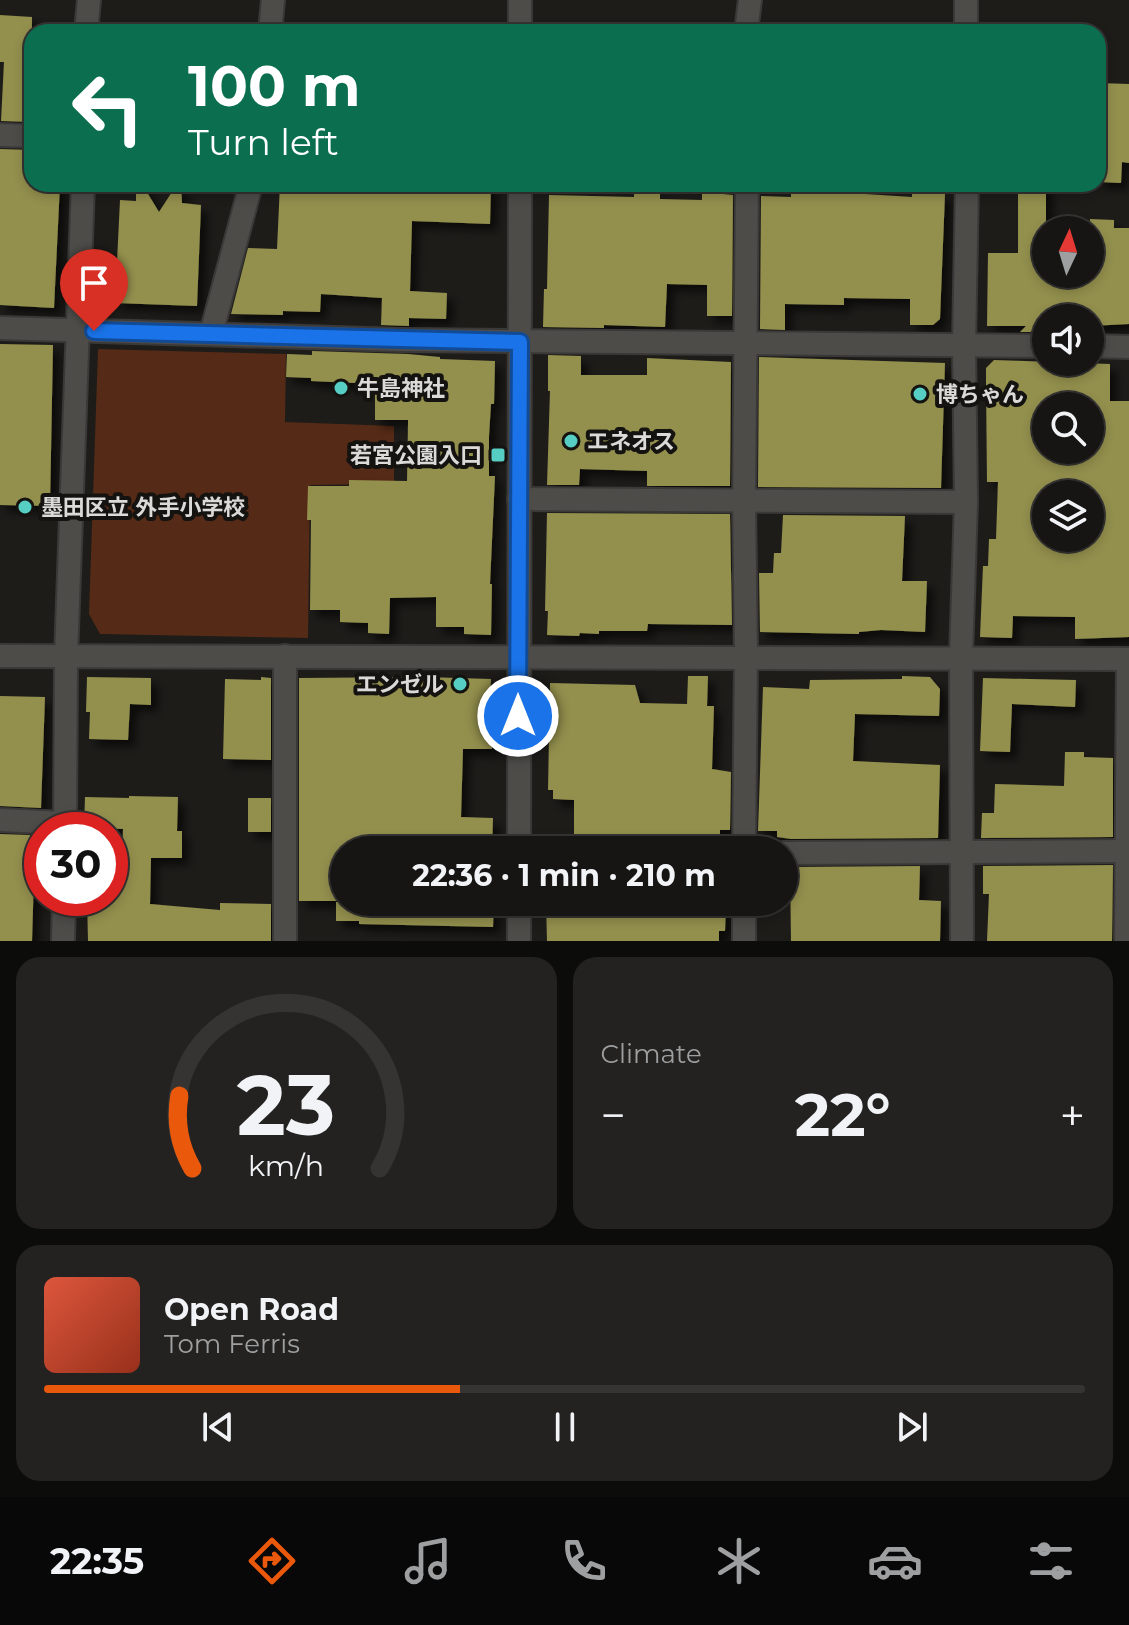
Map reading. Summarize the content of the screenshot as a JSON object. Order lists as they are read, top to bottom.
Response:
{
  "places": {
    "other": [
      "牛島神社",
      "博ちゃん",
      "エネオス",
      "墨田区立 外手小学校",
      "エンゼル"
    ],
    "transit": ["若宮公園入口"]
  },
  "north": "top",
  "page": {
    "turn": ["100 m", "Turn left"],
    "limit": "30",
    "trip": "22:36 · 1 min · 210 m",
    "tile": "Climate",
    "heat": ["−", "22°", "+"],
    "song": ["Open Road", "Tom Ferris"],
    "tabs": "22:35",
    "gauge": ["23", "km/h"]
  }
}
